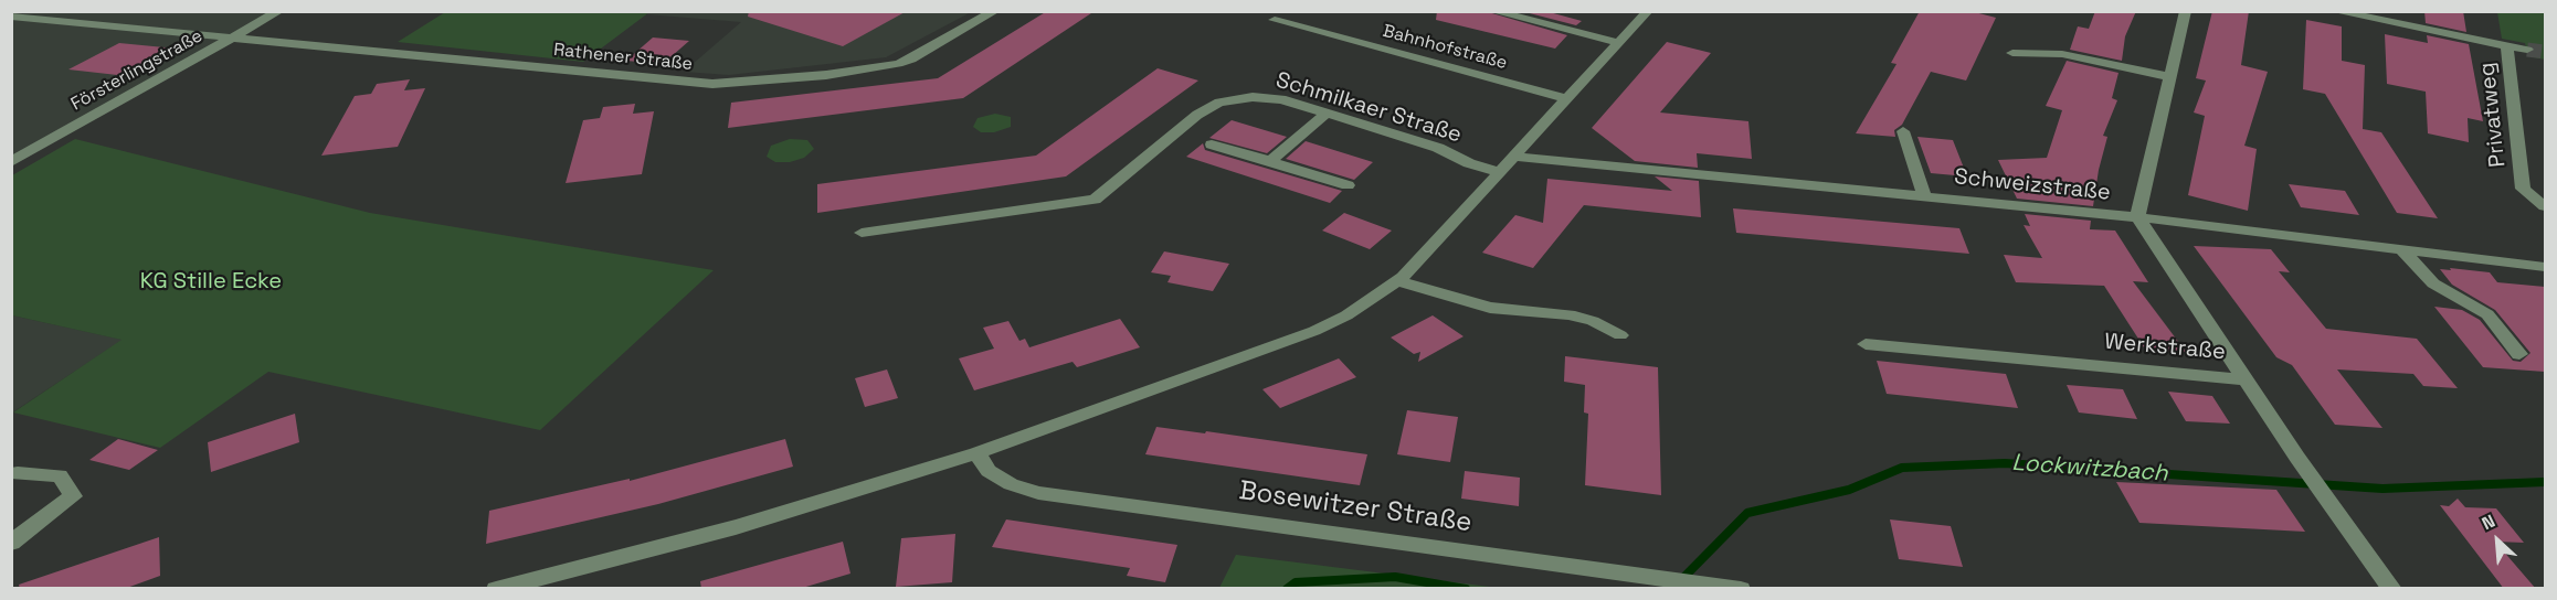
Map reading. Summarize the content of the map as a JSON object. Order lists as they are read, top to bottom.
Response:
{
  "streets": {
    "street": [
      "Bahnhofstraße",
      "Rathener Straße",
      "Försterlingstraße",
      "Schmilkaer Straße",
      "Privatweg",
      "Schweizstraße",
      "Werkstraße",
      "Bosewitzer Straße"
    ]
  },
  "crossings": [
    ["Rathener Straße", "Försterlingstraße"]
  ],
  "water": ["Lockwitzbach"],
  "parks": ["KG Stille Ecke"],
  "north": "top left"
}
